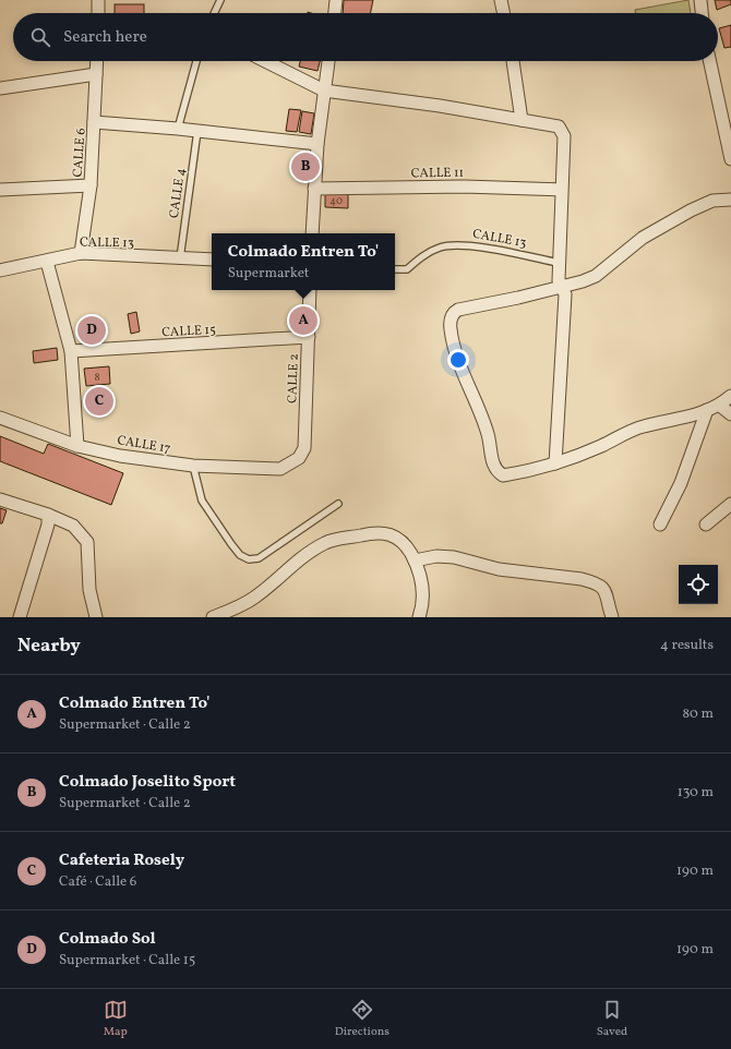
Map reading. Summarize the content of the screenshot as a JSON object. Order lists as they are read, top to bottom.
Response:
{
  "streets": {
    "street": [
      "CALLE 6",
      "CALLE 11",
      "CALLE 13",
      "CALLE 15",
      "CALLE 2",
      "CALLE 17"
    ],
    "lane": ["CALLE 4"]
  },
  "crossings": [
    ["CALLE 6", "CALLE 13"],
    ["CALLE 4", "CALLE 13"],
    ["CALLE 15", "CALLE 2"],
    ["CALLE 2", "CALLE 17"]
  ],
  "house_numbers": ["40", "8"],
  "page": {
    "search": "Search here",
    "pins": [
      "B",
      "A",
      "D",
      "C"
    ],
    "popup": ["Colmado Entren To'", "Supermarket"],
    "heading": ["Nearby", "4 results"],
    "list": [
      {
        "mark": "A",
        "name": "Colmado Entren To'",
        "note": "Supermarket · Calle 2",
        "value": "80 m"
      },
      {
        "mark": "B",
        "name": "Colmado Joselito Sport",
        "note": "Supermarket · Calle 2",
        "value": "130 m"
      },
      {
        "mark": "C",
        "name": "Cafeteria Rosely",
        "note": "Café · Calle 6",
        "value": "190 m"
      },
      {
        "mark": "D",
        "name": "Colmado Sol",
        "note": "Supermarket · Calle 15",
        "value": "190 m"
      }
    ],
    "nav": ["Map", "Directions", "Saved"]
  }
}
